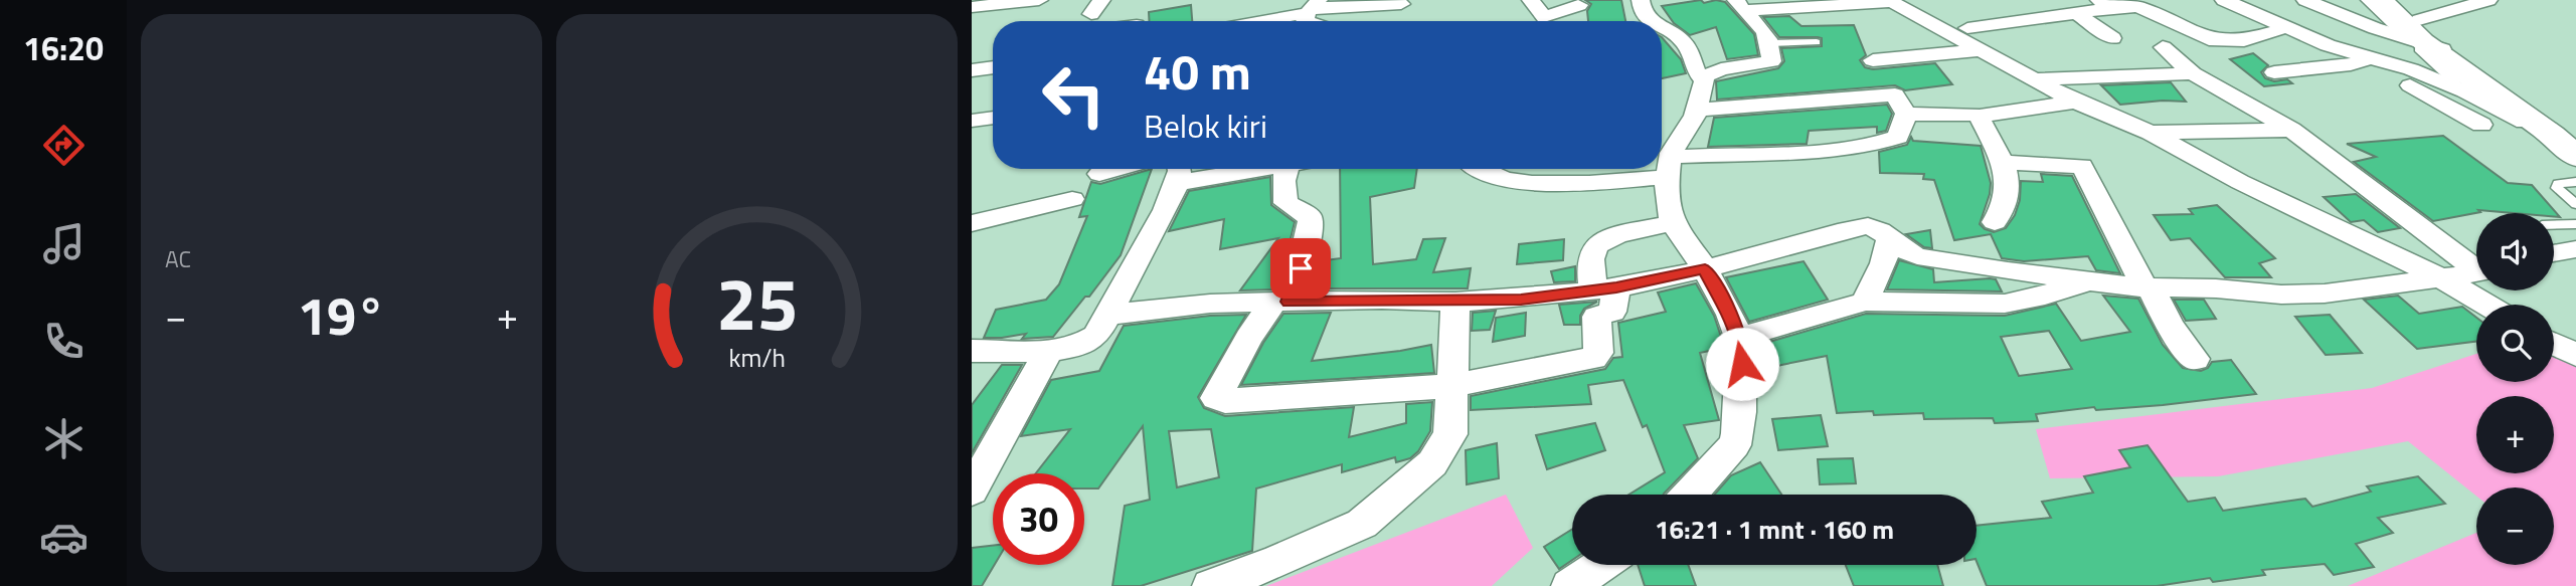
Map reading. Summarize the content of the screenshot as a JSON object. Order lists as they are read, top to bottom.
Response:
{
  "page": {
    "tabs": "16:20",
    "tile": "AC",
    "turn": ["40 m", "Belok kiri"],
    "map_buttons": ["+", "−"],
    "heat": ["−", "19°", "+"],
    "limit": "30",
    "trip": "16:21 · 1 mnt · 160 m",
    "gauge": ["25", "km/h"]
  }
}
